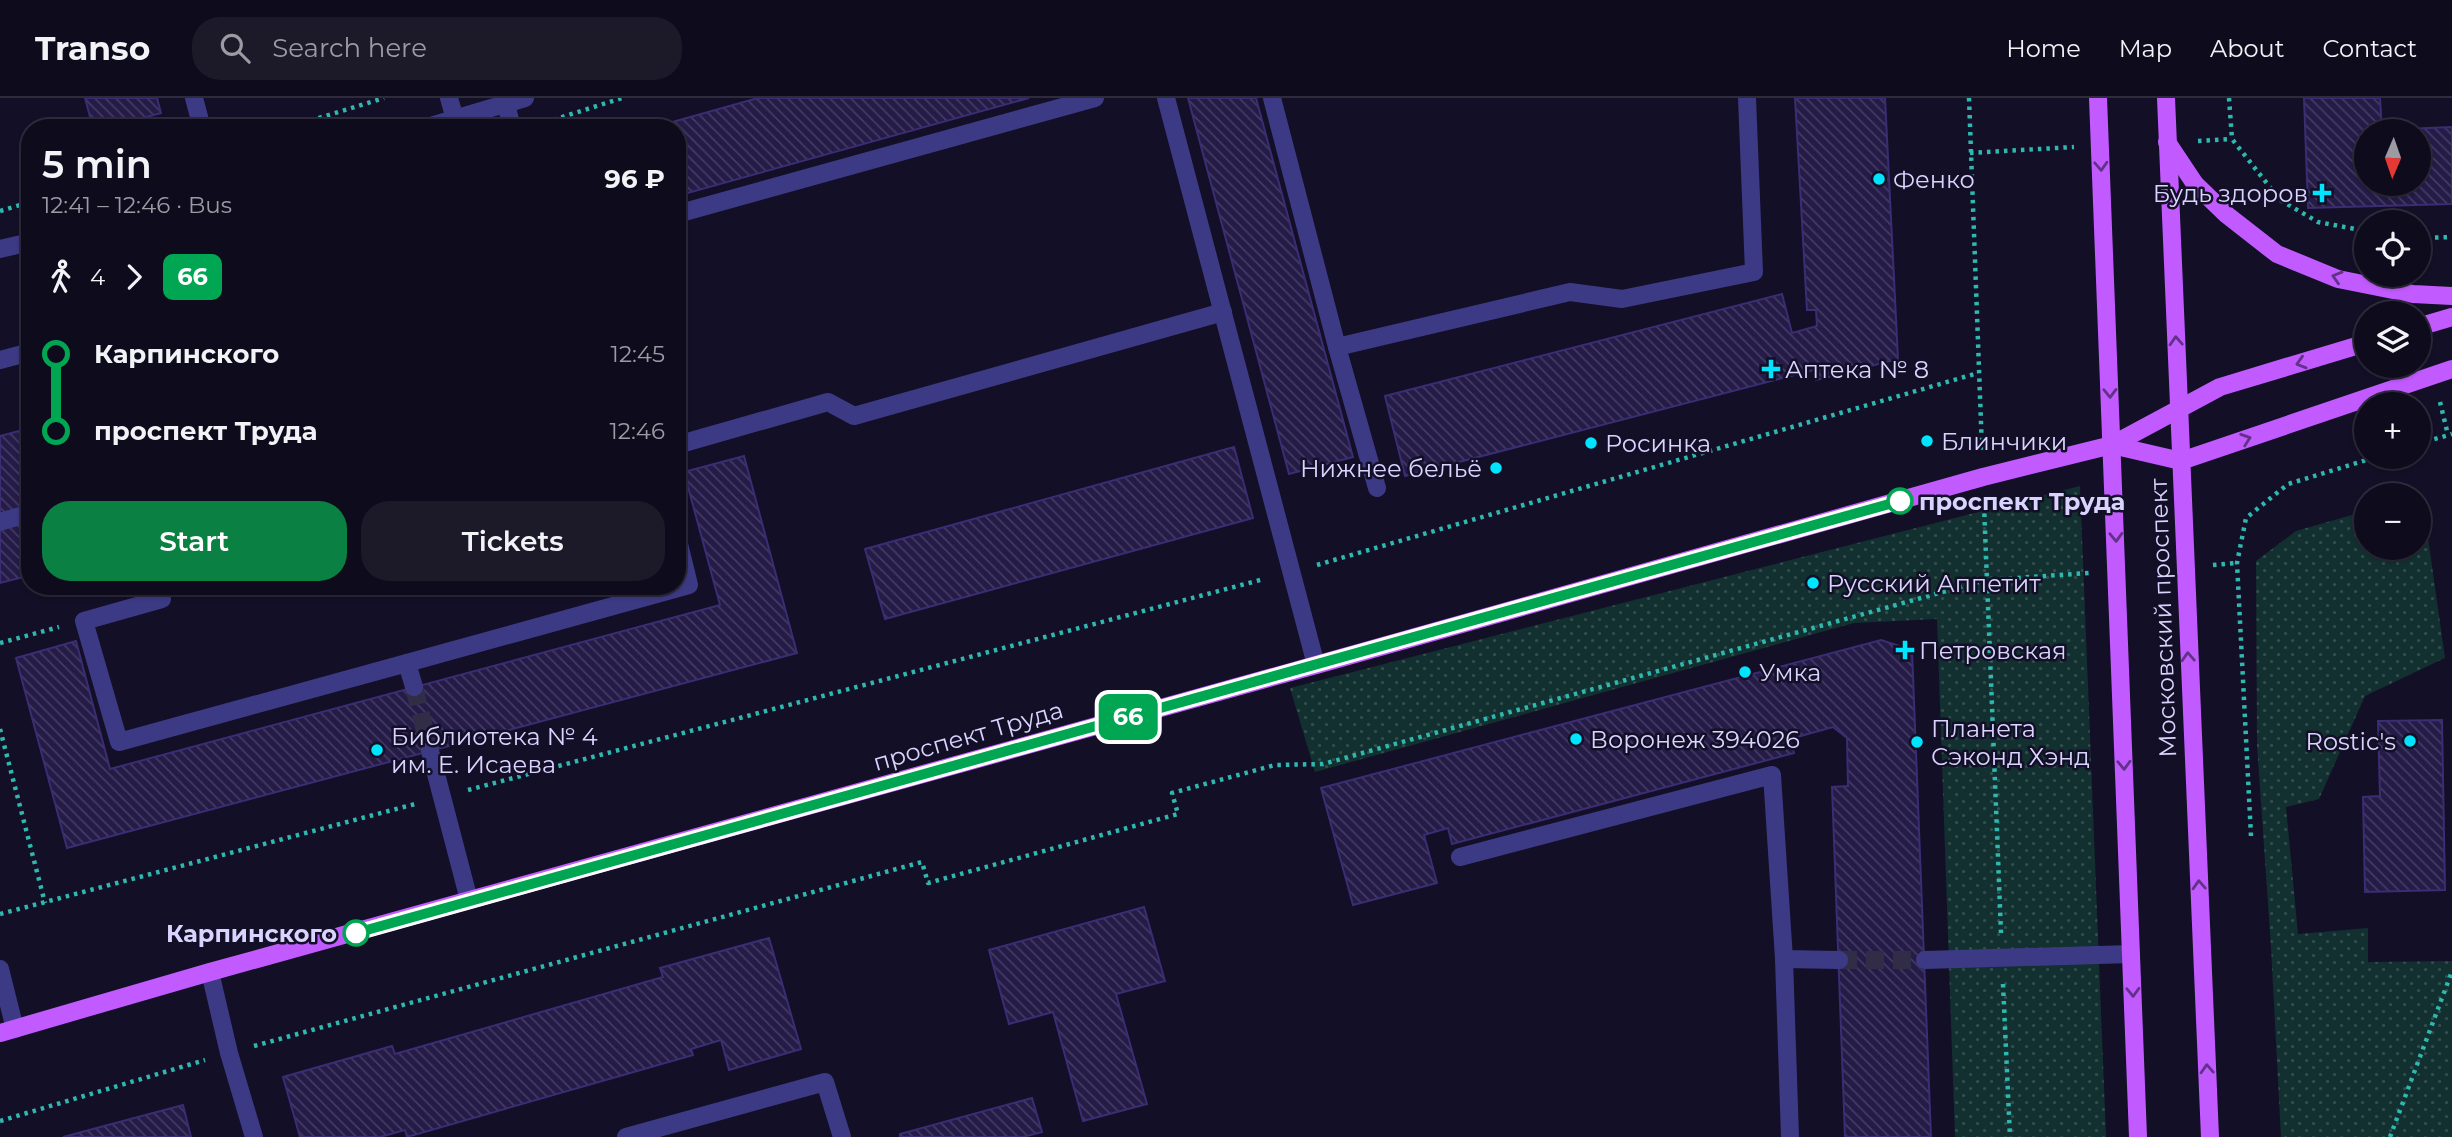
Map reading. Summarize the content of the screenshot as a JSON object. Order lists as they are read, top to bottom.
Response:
{
  "streets": {
    "main road": ["Московский проспект", "проспект Труда"]
  },
  "crossings": [
    ["Московский проспект", "проспект Труда"]
  ],
  "places": {
    "other": [
      "Фенко",
      "Блинчики",
      "Росинка",
      "Нижнее бельё",
      "проспект Труда",
      "Русский Аппетит",
      "Умка",
      "Воронеж 394026",
      "Rostic's",
      "Планета Сэконд Хэнд",
      "Библиотека № 4 им. Е. Исаева",
      "Карпинского"
    ],
    "health": ["Будь здоров", "Аптека № 8", "Петровская"]
  },
  "lines": ["bus line 66"],
  "north": "bottom",
  "page": {
    "header": "Transo",
    "search": "Search here",
    "nav": [
      "Home",
      "Map",
      "About",
      "Contact"
    ],
    "on_map": "66",
    "map_buttons": ["+", "−"],
    "heading": ["5 min", "12:41 – 12:46 · Bus", "96 ₽"],
    "legs": ["4", "66"],
    "list": [
      {
        "name": "Карпинского",
        "value": "12:45"
      },
      {
        "name": "проспект Труда",
        "value": "12:46"
      }
    ],
    "buttons": ["Start", "Tickets"]
  }
}
